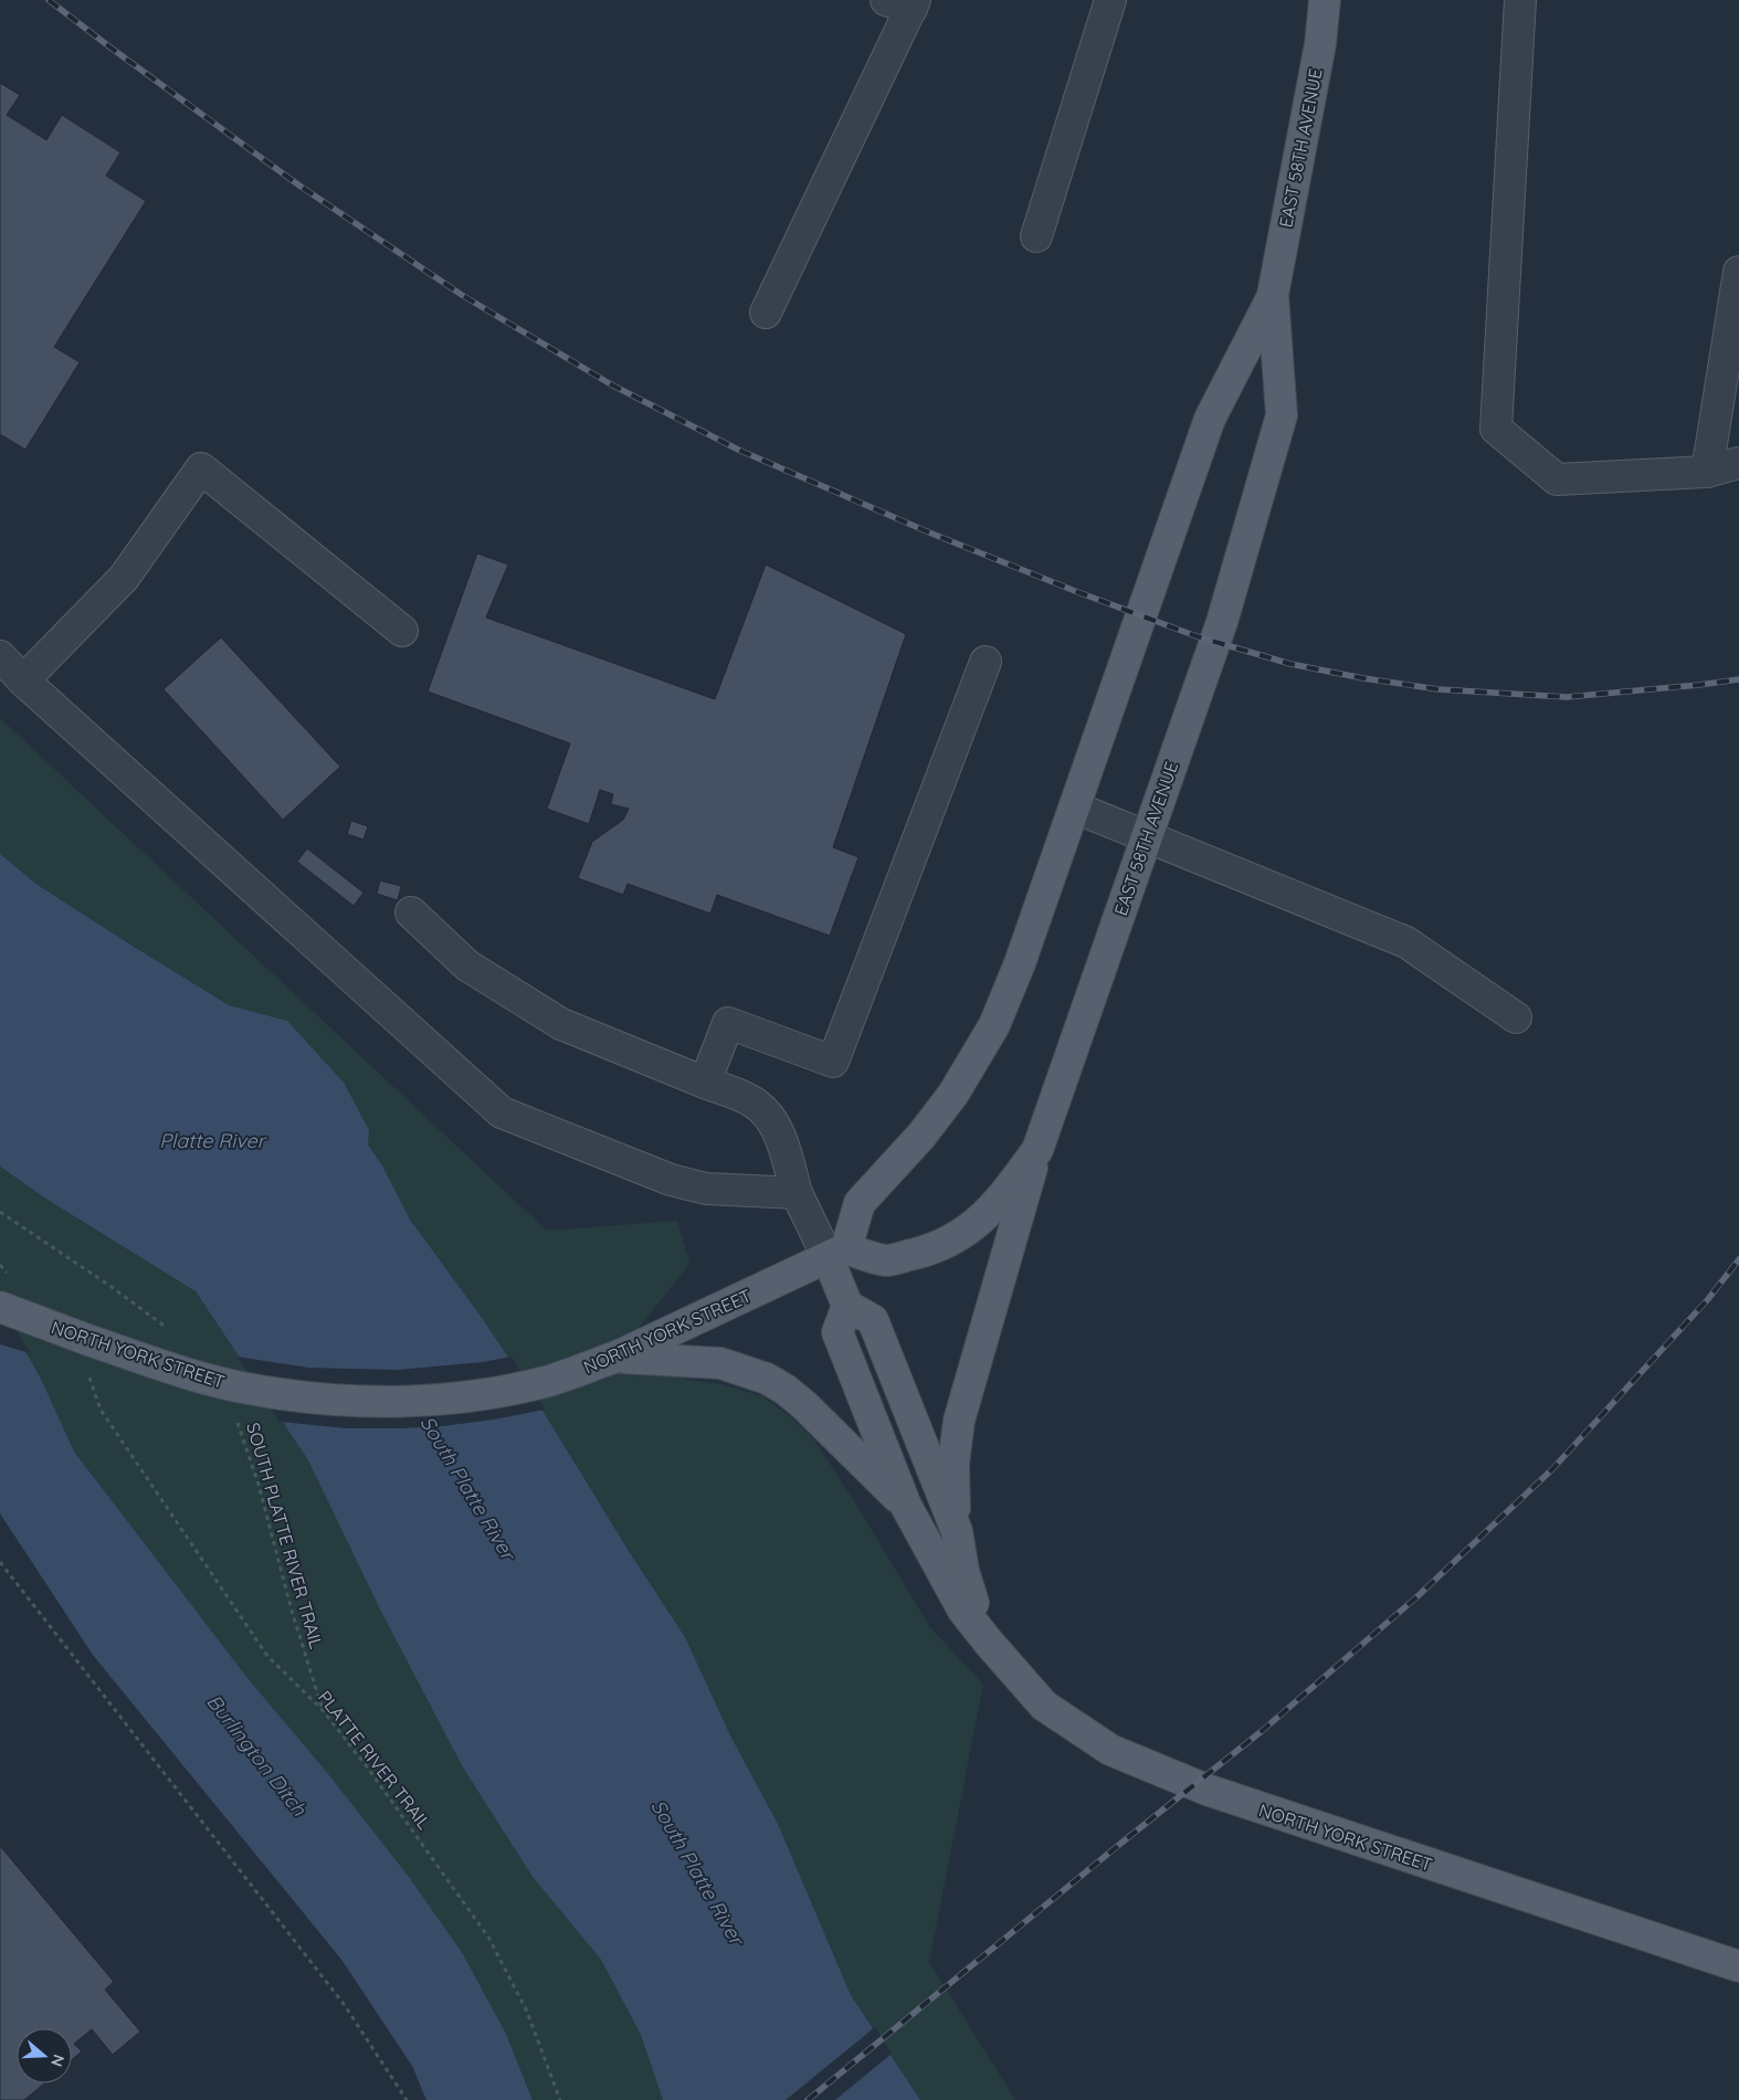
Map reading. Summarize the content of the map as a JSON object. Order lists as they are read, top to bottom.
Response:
{
  "streets": {
    "main road": ["EAST 58TH AVENUE", "NORTH YORK STREET"],
    "path": ["SOUTH PLATTE RIVER TRAIL", "PLATTE RIVER TRAIL"]
  },
  "crossings": [
    ["EAST 58TH AVENUE", "NORTH YORK STREET"],
    ["SOUTH PLATTE RIVER TRAIL", "PLATTE RIVER TRAIL"]
  ],
  "water": ["Platte River", "South Platte River", "Burlington Ditch"],
  "north": "right"
}
